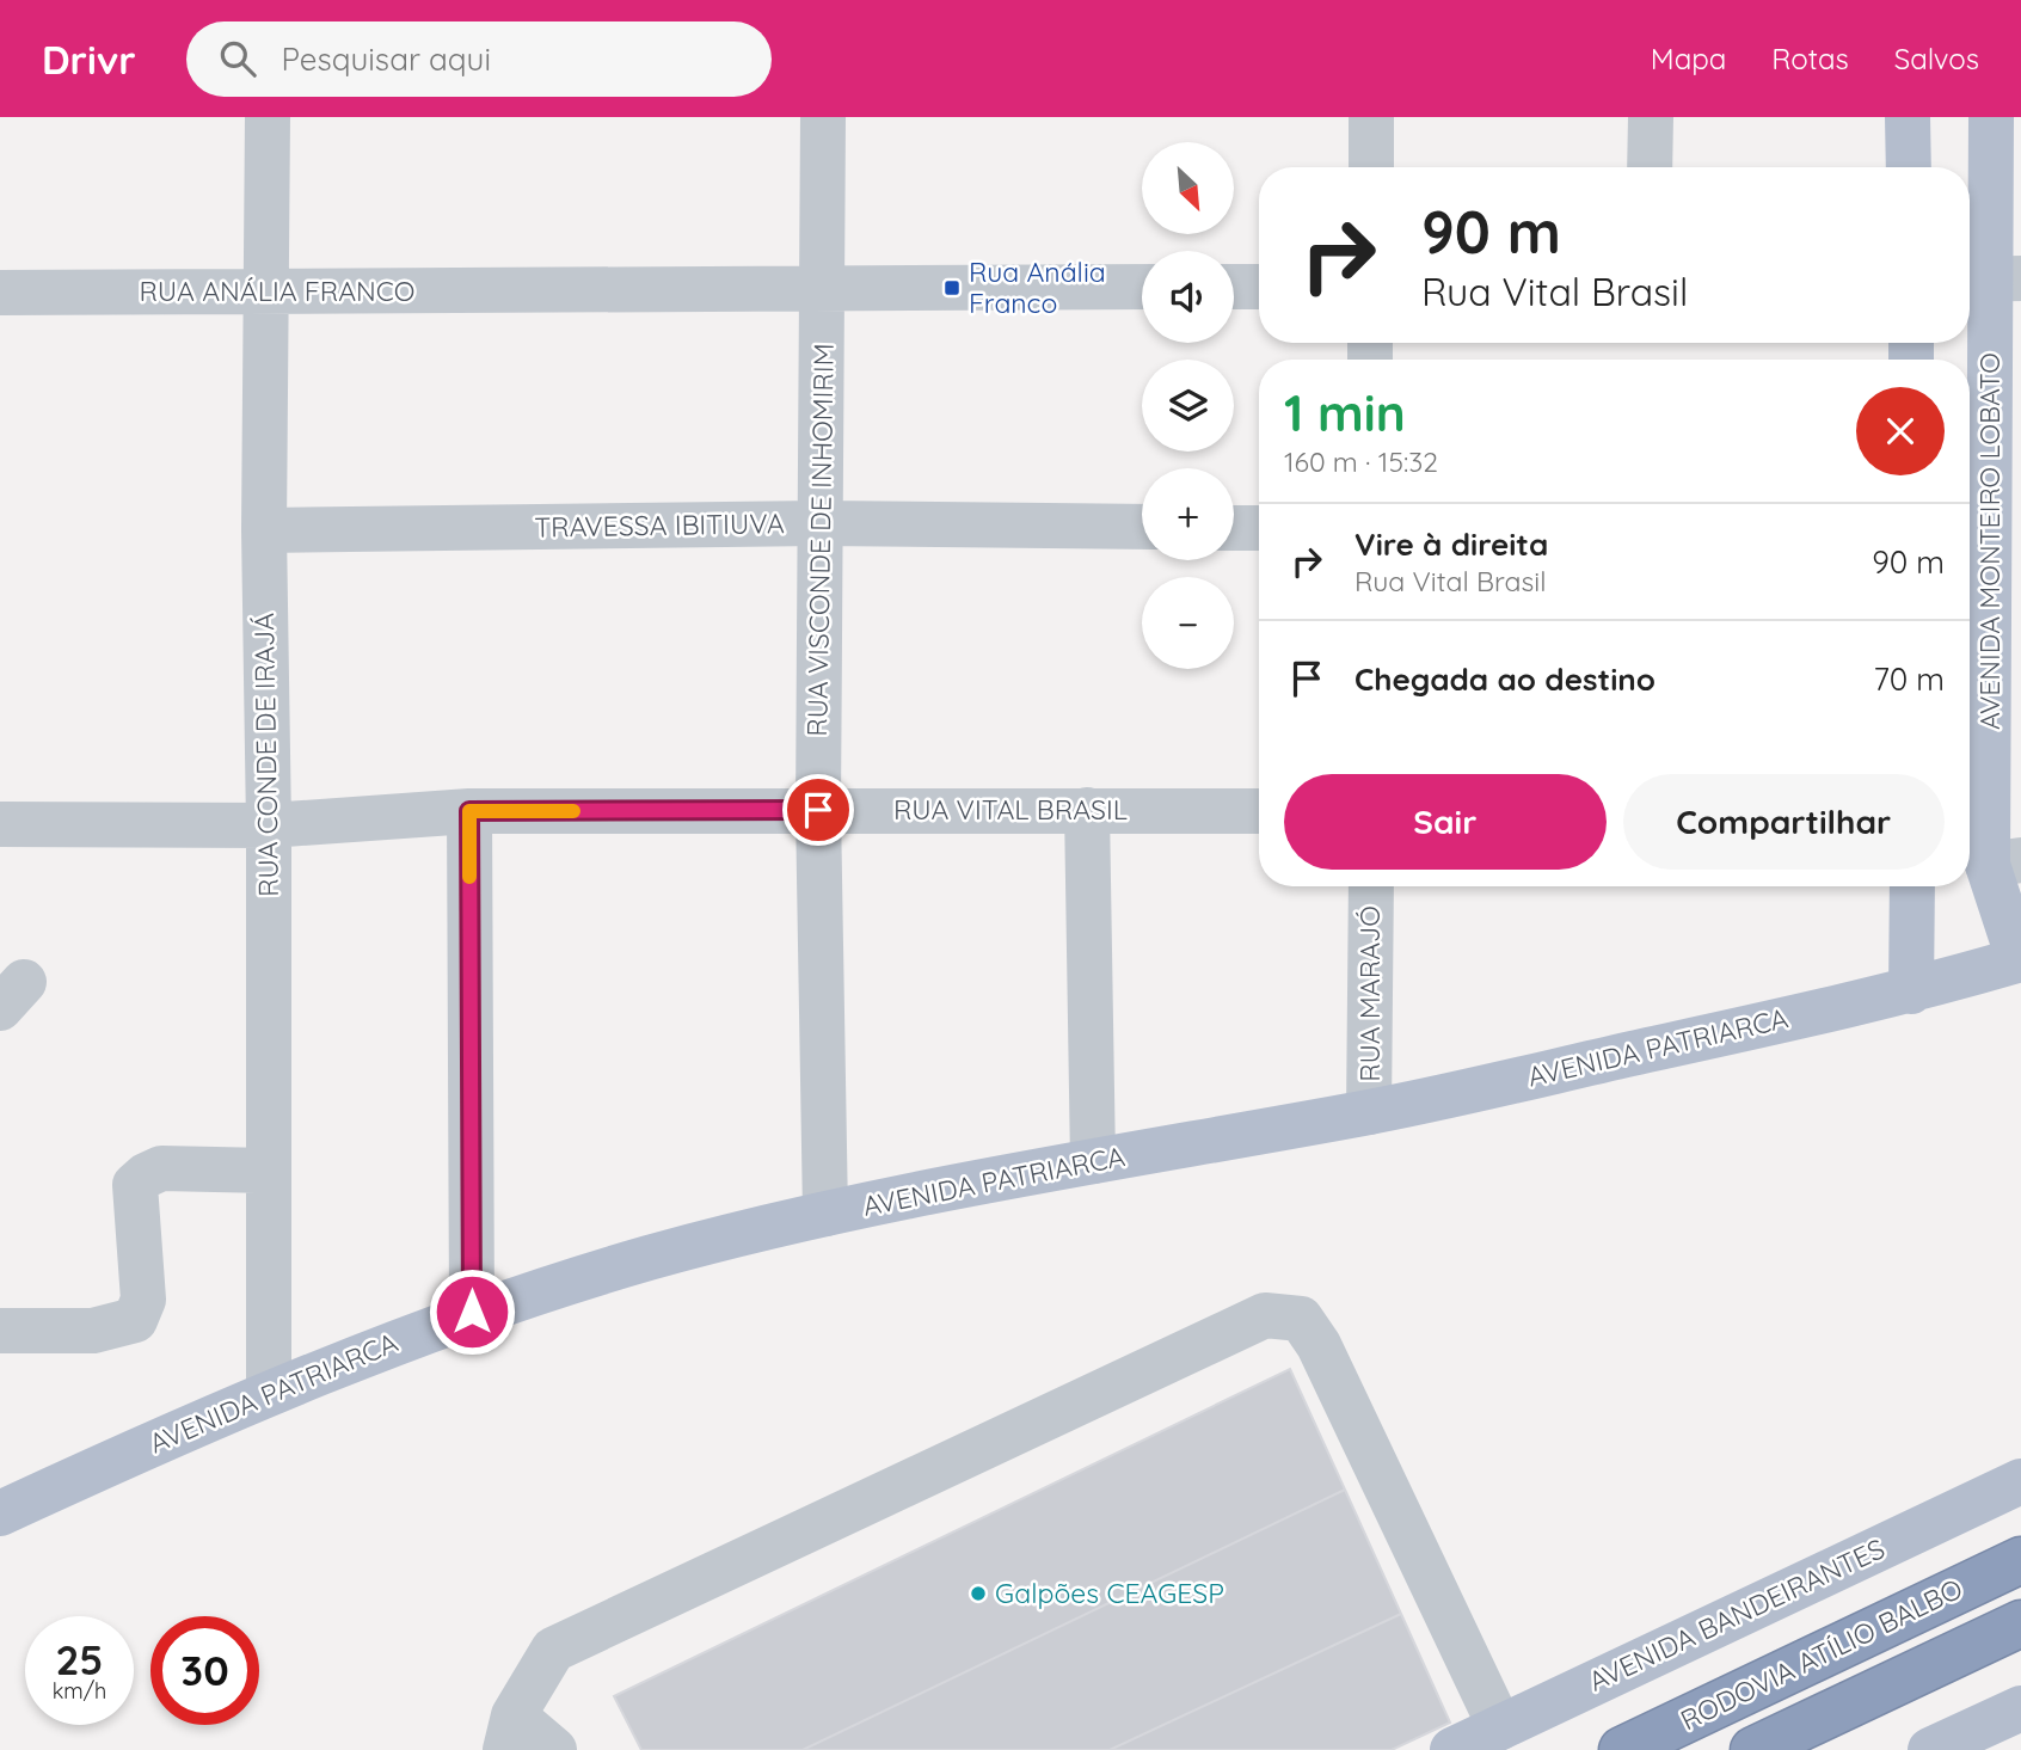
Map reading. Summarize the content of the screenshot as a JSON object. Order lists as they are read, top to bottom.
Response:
{
  "streets": {
    "highway": ["RODOVIA ATÍLIO BALBO"],
    "main road": ["AVENIDA MONTEIRO LOBATO", "AVENIDA PATRIARCA", "AVENIDA BANDEIRANTES"],
    "street": [
      "RUA ANÁLIA FRANCO",
      "TRAVESSA IBITIUVA",
      "RUA VISCONDE DE INHOMIRIM",
      "RUA CONDE DE IRAJÁ",
      "RUA VITAL BRASIL",
      "RUA MARAJÓ"
    ]
  },
  "crossings": [
    ["RUA ANÁLIA FRANCO", "RUA VISCONDE DE INHOMIRIM"],
    ["RUA ANÁLIA FRANCO", "RUA CONDE DE IRAJÁ"],
    ["TRAVESSA IBITIUVA", "RUA VISCONDE DE INHOMIRIM"],
    ["TRAVESSA IBITIUVA", "RUA CONDE DE IRAJÁ"],
    ["RUA VISCONDE DE INHOMIRIM", "RUA VITAL BRASIL"],
    ["RUA VISCONDE DE INHOMIRIM", "AVENIDA PATRIARCA"],
    ["AVENIDA MONTEIRO LOBATO", "AVENIDA PATRIARCA"],
    ["RUA CONDE DE IRAJÁ", "RUA VITAL BRASIL"],
    ["RUA CONDE DE IRAJÁ", "AVENIDA PATRIARCA"],
    ["RUA MARAJÓ", "AVENIDA PATRIARCA"]
  ],
  "places": {
    "transit": ["Rua Anália Franco"],
    "other": ["Galpões CEAGESP"]
  },
  "north": "bottom right",
  "page": {
    "header": "Drivr",
    "search": "Pesquisar aqui",
    "nav": ["Mapa", "Rotas", "Salvos"],
    "map_buttons": ["+", "−"],
    "turn": ["90 m", "Rua Vital Brasil"],
    "heading": ["1 min", "160 m · 15:32"],
    "list": [
      {
        "name": "Vire à direita",
        "note": "Rua Vital Brasil",
        "value": "90 m"
      },
      {
        "name": "Chegada ao destino",
        "value": "70 m"
      }
    ],
    "buttons": ["Sair", "Compartilhar"],
    "speed": "25 km/h",
    "limit": "30"
  }
}
